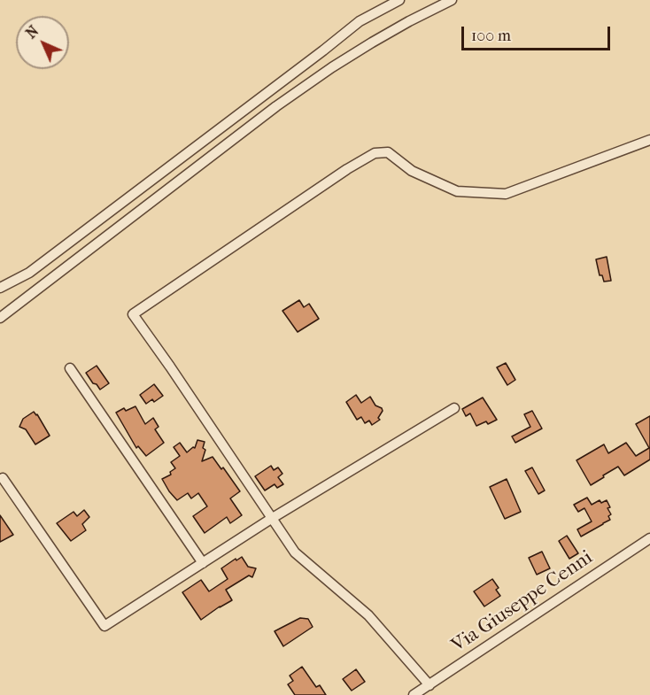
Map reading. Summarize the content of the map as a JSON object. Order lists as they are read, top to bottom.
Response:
{
  "streets": {
    "street": ["Via Giuseppe Cenni"]
  },
  "scale_bar": "100 m",
  "north": "top left"
}
